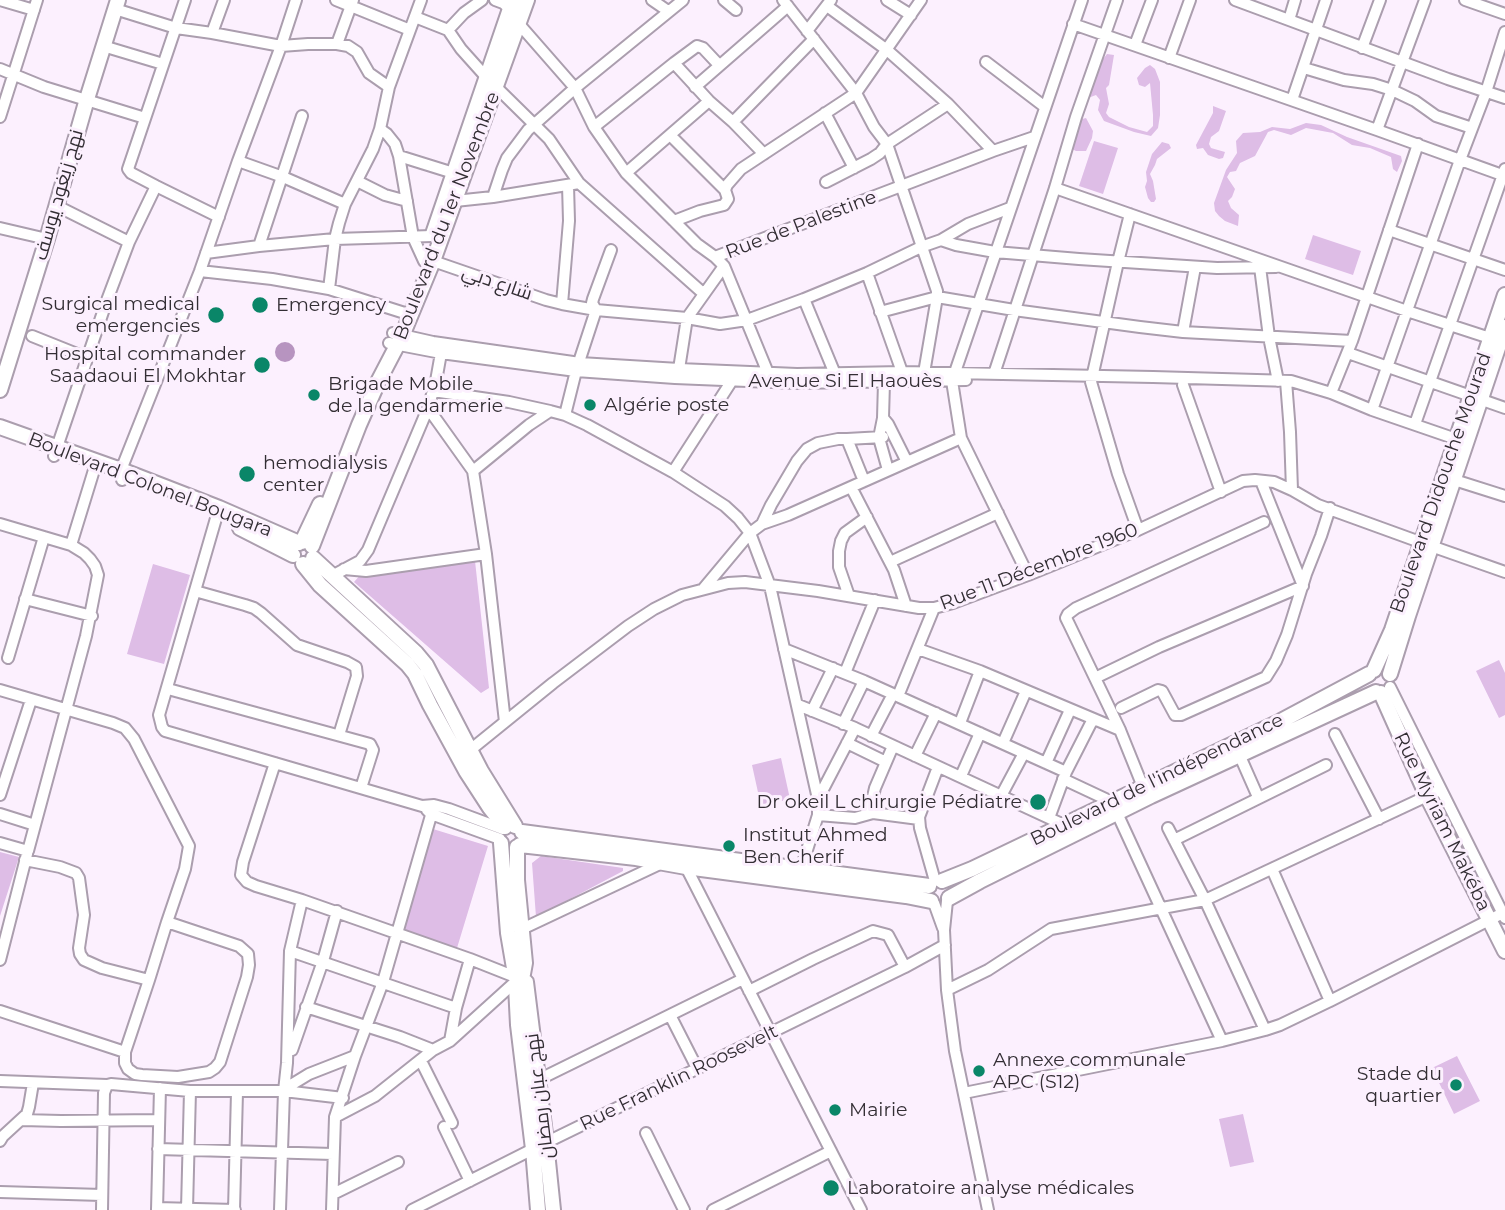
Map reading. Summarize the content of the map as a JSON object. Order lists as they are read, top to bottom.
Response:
{
  "streets": {
    "main road": [
      "نهج زيغود يوسف",
      "Boulevard du 1er Novembre",
      "Boulevard Didouche Mourad",
      "Boulevard Colonel Bougara",
      "Boulevard de l'indépendance",
      "Rue Myriam Makéba",
      "نهج عبان رمضان"
    ],
    "street": [
      "Rue de Palestine",
      "شارع دبي",
      "Avenue Si El Haouès",
      "Rue 11 Décembre 1960",
      "Rue Franklin Roosevelt"
    ]
  },
  "crossings": [
    ["Boulevard du 1er Novembre", "Rue de Palestine"],
    ["Boulevard du 1er Novembre", "شارع دبي"],
    ["Boulevard du 1er Novembre", "Avenue Si El Haouès"],
    ["Boulevard du 1er Novembre", "Boulevard Colonel Bougara"],
    ["Avenue Si El Haouès", "Boulevard Didouche Mourad"],
    ["Boulevard Didouche Mourad", "Rue 11 Décembre 1960"],
    ["Boulevard Didouche Mourad", "Boulevard de l'indépendance"],
    ["Boulevard Didouche Mourad", "Rue Myriam Makéba"],
    ["Boulevard Colonel Bougara", "Rue 11 Décembre 1960"],
    ["Boulevard Colonel Bougara", "Boulevard de l'indépendance"],
    ["Boulevard Colonel Bougara", "نهج عبان رمضان"],
    ["Boulevard de l'indépendance", "Rue Myriam Makéba"],
    ["Boulevard de l'indépendance", "نهج عبان رمضان"],
    ["Rue Franklin Roosevelt", "نهج عبان رمضان"]
  ],
  "places": [
    "Emergency",
    "Surgical medical emergencies",
    "Hospital commander Saadaoui El Mokhtar",
    "Brigade Mobile de la gendarmerie",
    "Algérie poste",
    "hemodialysis center",
    "Dr okeil L chirurgie Pédiatre",
    "Institut Ahmed Ben Cherif",
    "Annexe communale APC (S12)",
    "Stade du quartier",
    "Mairie",
    "Laboratoire analyse médicales"
  ]
}
